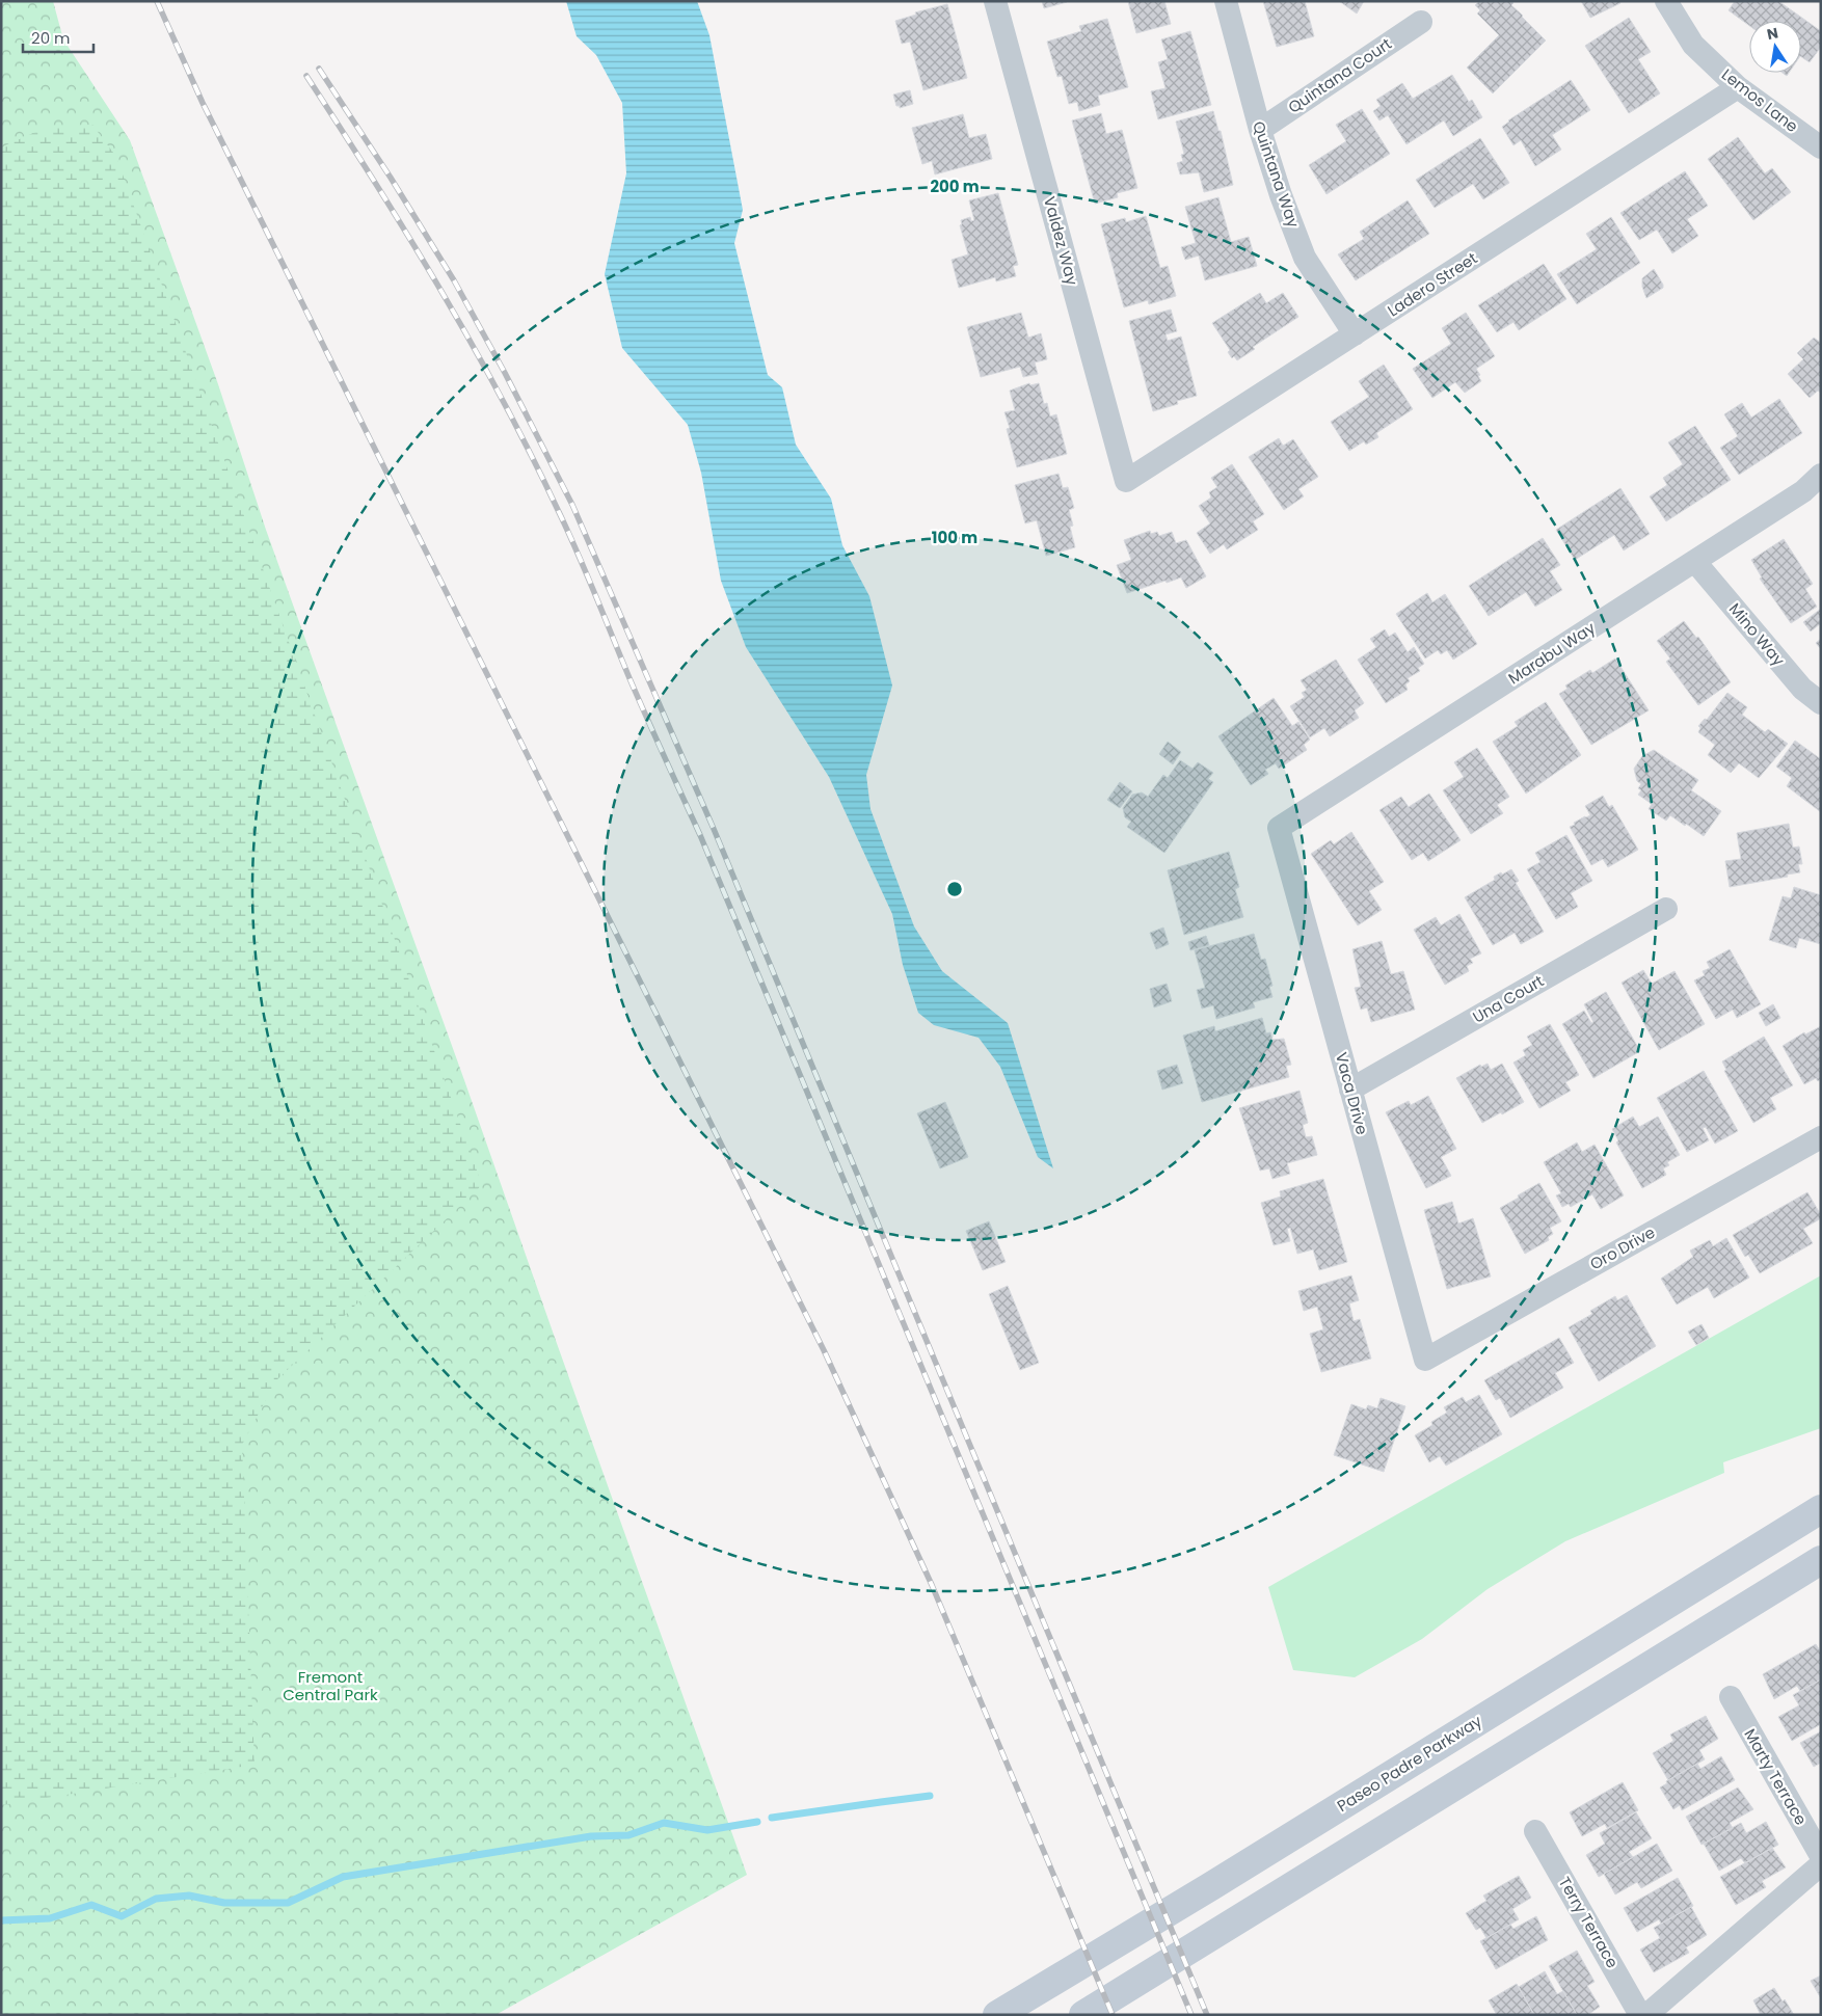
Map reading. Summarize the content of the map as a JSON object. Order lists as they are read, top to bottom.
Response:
{
  "streets": {
    "main road": ["Paseo Padre Parkway"],
    "street": [
      "Quintana Court",
      "Lemos Lane",
      "Quintana Way",
      "Valdez Way",
      "Ladero Street",
      "Mino Way",
      "Marabu Way",
      "Una Court",
      "Vaca Drive",
      "Oro Drive",
      "Marty Terrace",
      "Terry Terrace"
    ]
  },
  "crossings": [
    ["Quintana Court", "Quintana Way"],
    ["Lemos Lane", "Ladero Street"],
    ["Quintana Way", "Ladero Street"],
    ["Valdez Way", "Ladero Street"],
    ["Mino Way", "Marabu Way"],
    ["Marabu Way", "Vaca Drive"],
    ["Una Court", "Vaca Drive"],
    ["Vaca Drive", "Oro Drive"]
  ],
  "parks": ["Fremont Central Park"],
  "scale_bar": "20 m",
  "north": "top",
  "rings": ["200 m", "100 m"]
}
